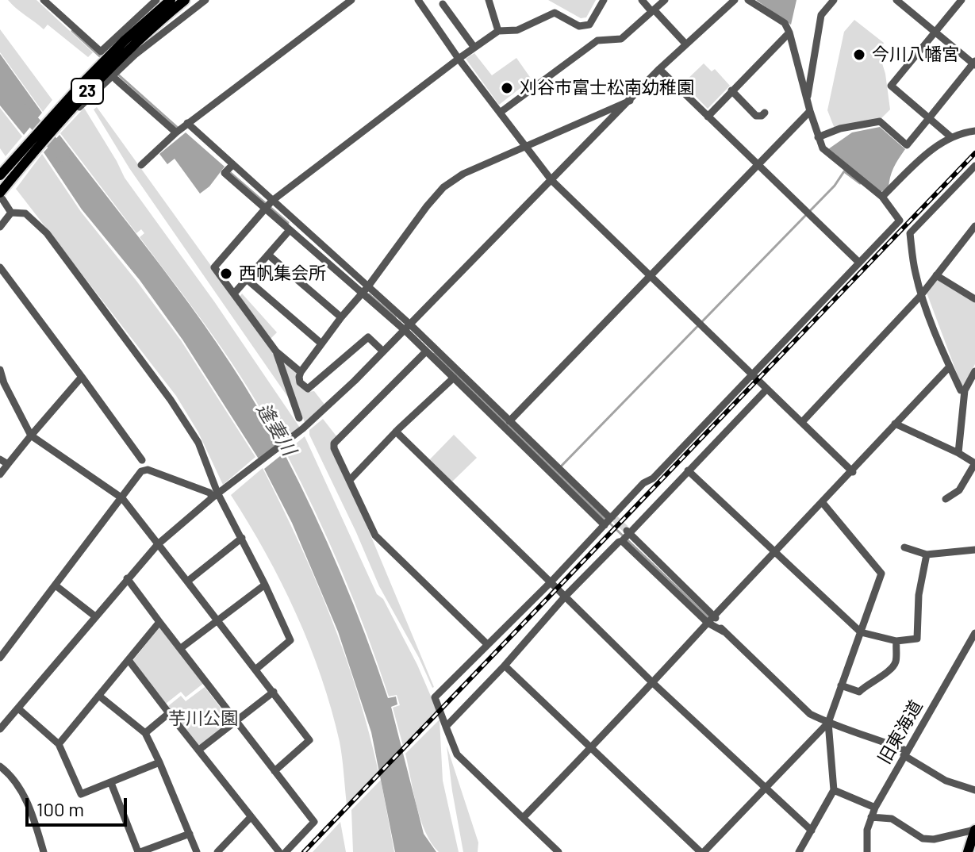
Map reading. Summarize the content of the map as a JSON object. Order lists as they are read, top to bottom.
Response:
{
  "streets": {
    "highway": ["23"],
    "street": ["旧東海道"]
  },
  "water": ["逢妻川"],
  "parks": ["芋川公園"],
  "places": ["今川八幡宮", "刈谷市富士松南幼稚園", "西帆集会所"],
  "scale_bar": "100 m"
}
